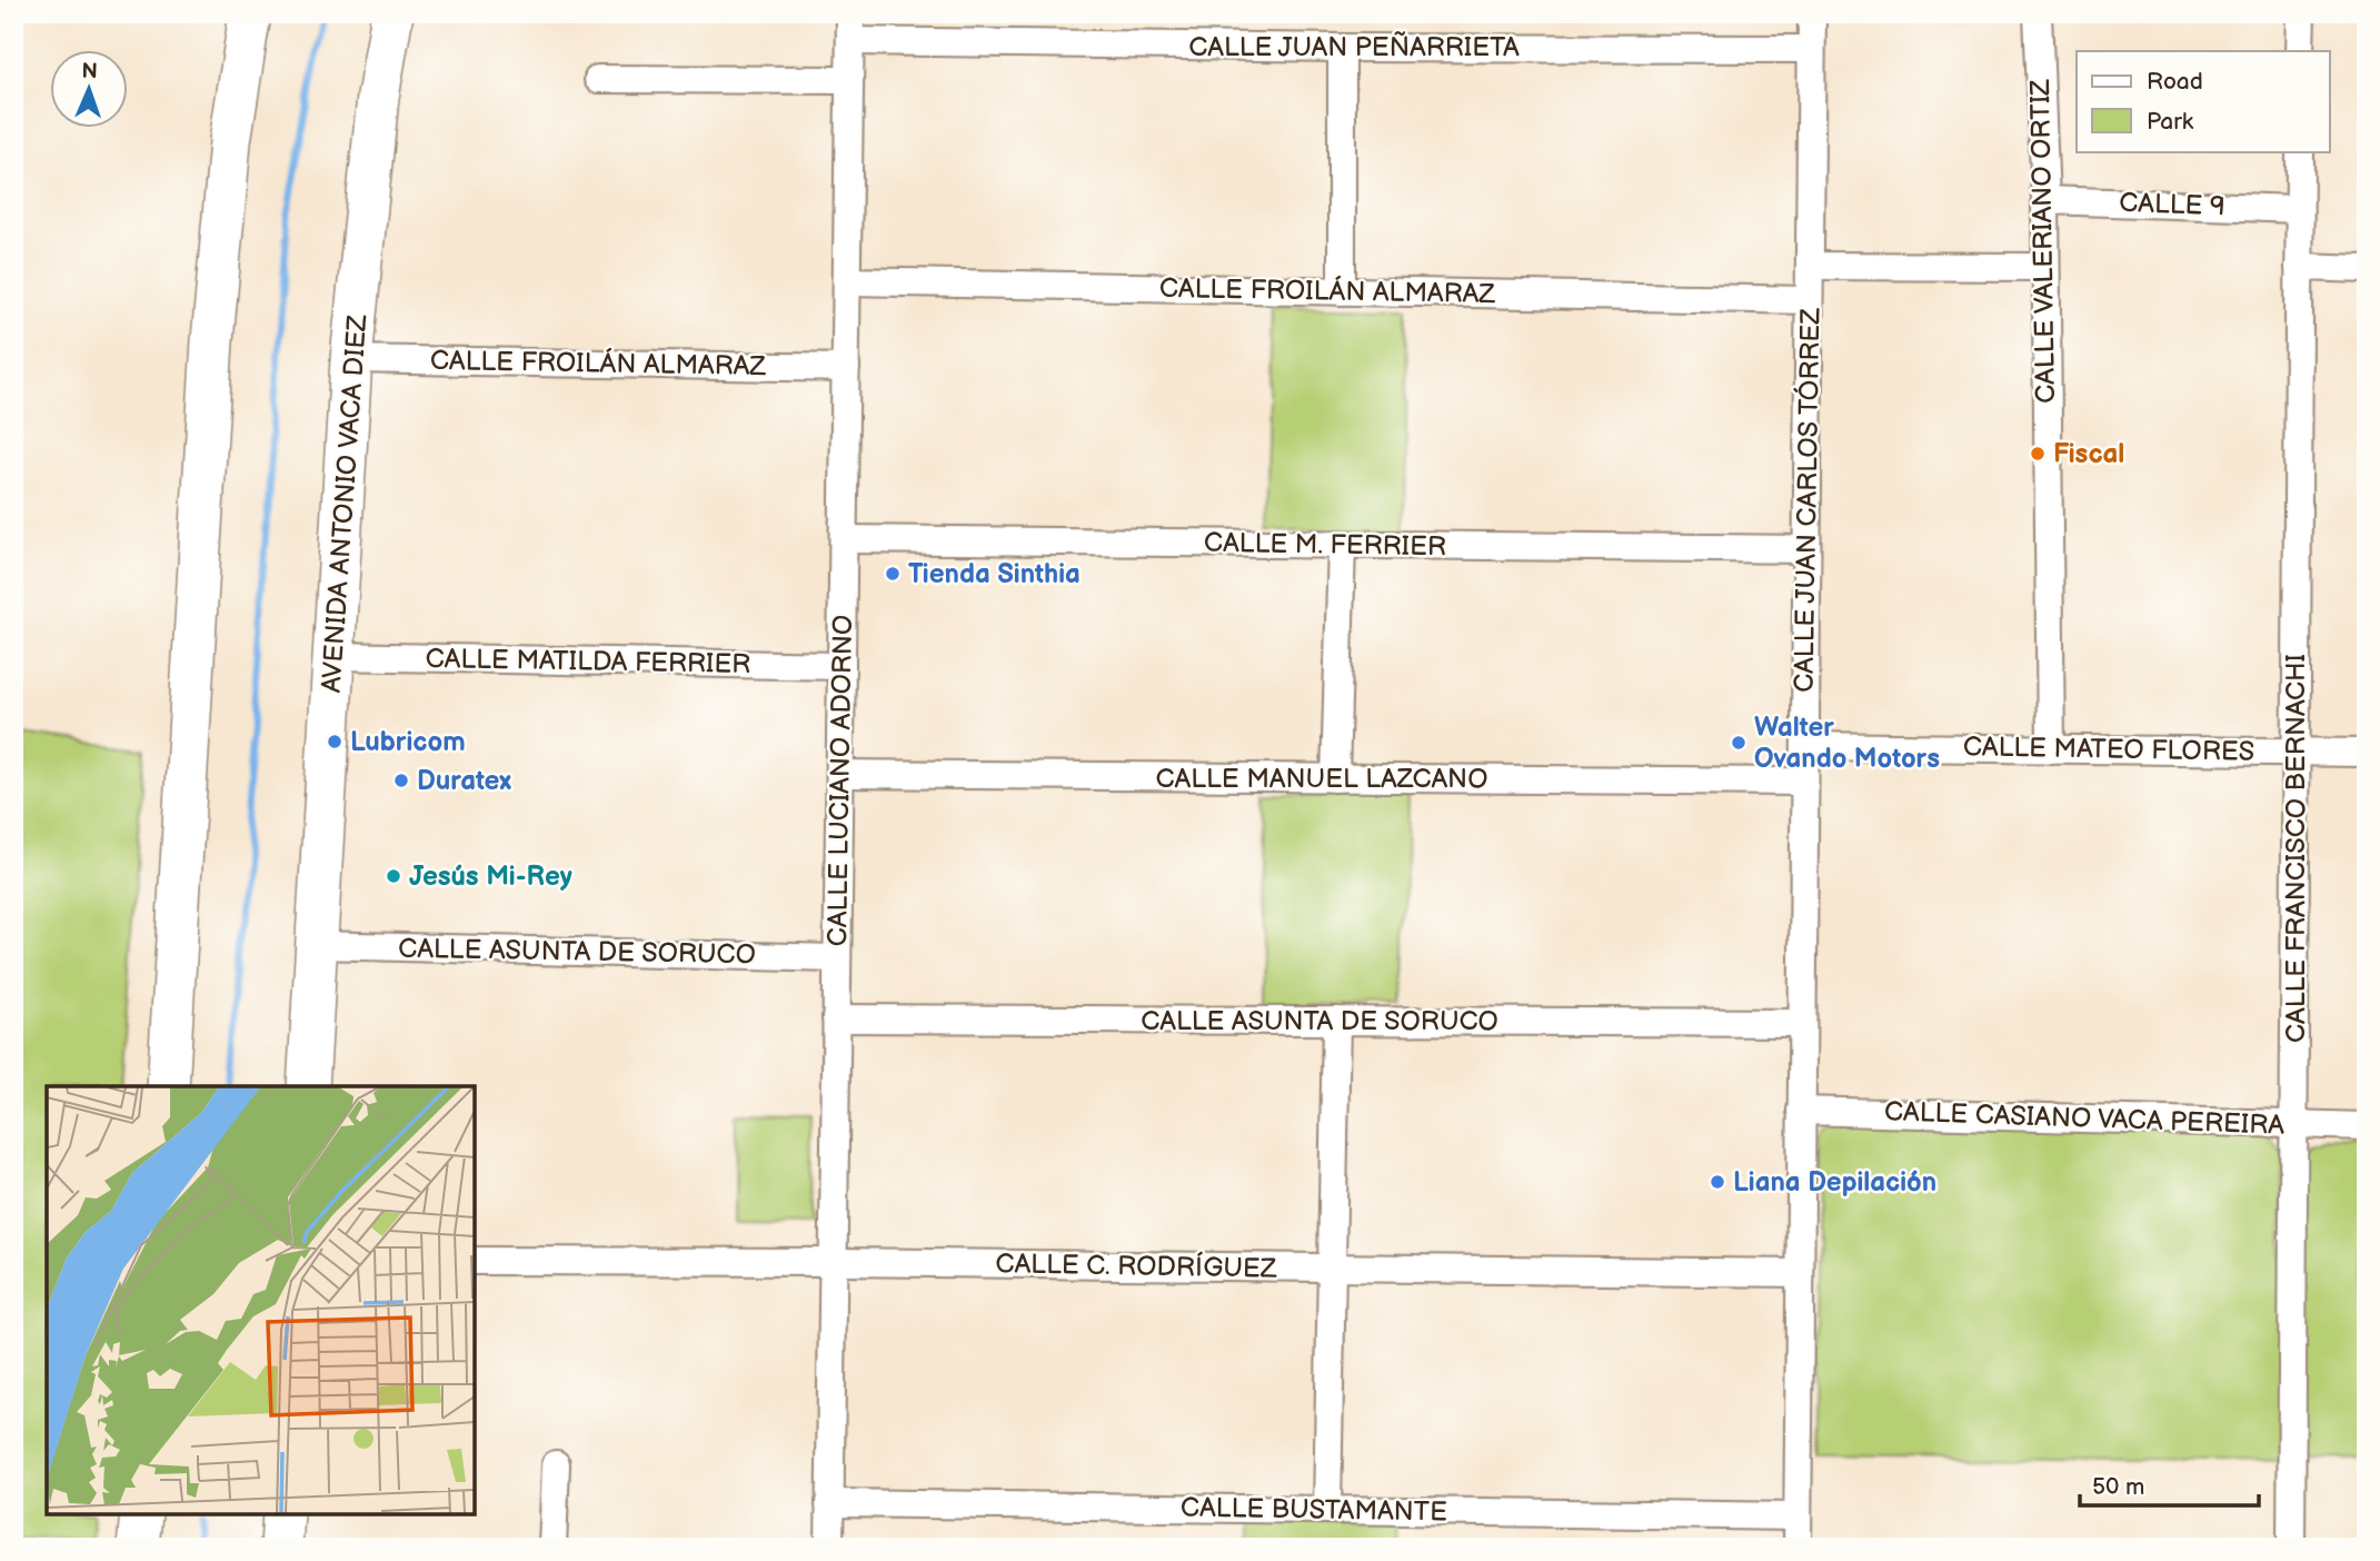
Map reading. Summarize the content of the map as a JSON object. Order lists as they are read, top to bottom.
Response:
{
  "streets": {
    "highway": ["AVENIDA ANTONIO VACA DIEZ"],
    "street": [
      "CALLE JUAN PEÑARRIETA",
      "CALLE 9",
      "CALLE VALERIANO ORTIZ",
      "CALLE FROILÁN ALMARAZ",
      "CALLE JUAN CARLOS TÓRREZ",
      "CALLE M. FERRIER",
      "CALLE MATILDA FERRIER",
      "CALLE MATEO FLORES",
      "CALLE MANUEL LAZCANO",
      "CALLE LUCIANO ADORNO",
      "CALLE FRANCISCO BERNACHI",
      "CALLE ASUNTA DE SORUCO",
      "CALLE CASIANO VACA PEREIRA",
      "CALLE C. RODRÍGUEZ",
      "CALLE BUSTAMANTE"
    ]
  },
  "crossings": [
    ["CALLE JUAN PEÑARRIETA", "CALLE JUAN CARLOS TÓRREZ"],
    ["CALLE JUAN PEÑARRIETA", "CALLE LUCIANO ADORNO"],
    ["CALLE 9", "CALLE VALERIANO ORTIZ"],
    ["CALLE 9", "CALLE FRANCISCO BERNACHI"],
    ["CALLE VALERIANO ORTIZ", "CALLE MATEO FLORES"],
    ["CALLE FROILÁN ALMARAZ", "CALLE JUAN CARLOS TÓRREZ"],
    ["CALLE FROILÁN ALMARAZ", "AVENIDA ANTONIO VACA DIEZ"],
    ["CALLE FROILÁN ALMARAZ", "CALLE LUCIANO ADORNO"],
    ["CALLE JUAN CARLOS TÓRREZ", "CALLE M. FERRIER"],
    ["CALLE JUAN CARLOS TÓRREZ", "CALLE MATEO FLORES"],
    ["CALLE JUAN CARLOS TÓRREZ", "CALLE MANUEL LAZCANO"],
    ["CALLE JUAN CARLOS TÓRREZ", "CALLE ASUNTA DE SORUCO"],
    ["CALLE JUAN CARLOS TÓRREZ", "CALLE CASIANO VACA PEREIRA"],
    ["CALLE JUAN CARLOS TÓRREZ", "CALLE C. RODRÍGUEZ"],
    ["CALLE JUAN CARLOS TÓRREZ", "CALLE BUSTAMANTE"],
    ["AVENIDA ANTONIO VACA DIEZ", "CALLE MATILDA FERRIER"],
    ["AVENIDA ANTONIO VACA DIEZ", "CALLE ASUNTA DE SORUCO"],
    ["CALLE M. FERRIER", "CALLE LUCIANO ADORNO"],
    ["CALLE MATILDA FERRIER", "CALLE LUCIANO ADORNO"],
    ["CALLE MATEO FLORES", "CALLE FRANCISCO BERNACHI"],
    ["CALLE MANUEL LAZCANO", "CALLE LUCIANO ADORNO"],
    ["CALLE LUCIANO ADORNO", "CALLE ASUNTA DE SORUCO"],
    ["CALLE LUCIANO ADORNO", "CALLE C. RODRÍGUEZ"],
    ["CALLE LUCIANO ADORNO", "CALLE BUSTAMANTE"],
    ["CALLE FRANCISCO BERNACHI", "CALLE CASIANO VACA PEREIRA"]
  ],
  "places": [
    "Fiscal",
    "Tienda Sinthia",
    "Lubricom",
    "Walter Ovando Motors",
    "Duratex",
    "Jesús Mi-Rey",
    "Liana Depilación"
  ],
  "legend": ["Road", "Park"],
  "scale_bar": "50 m",
  "north": "top"
}
